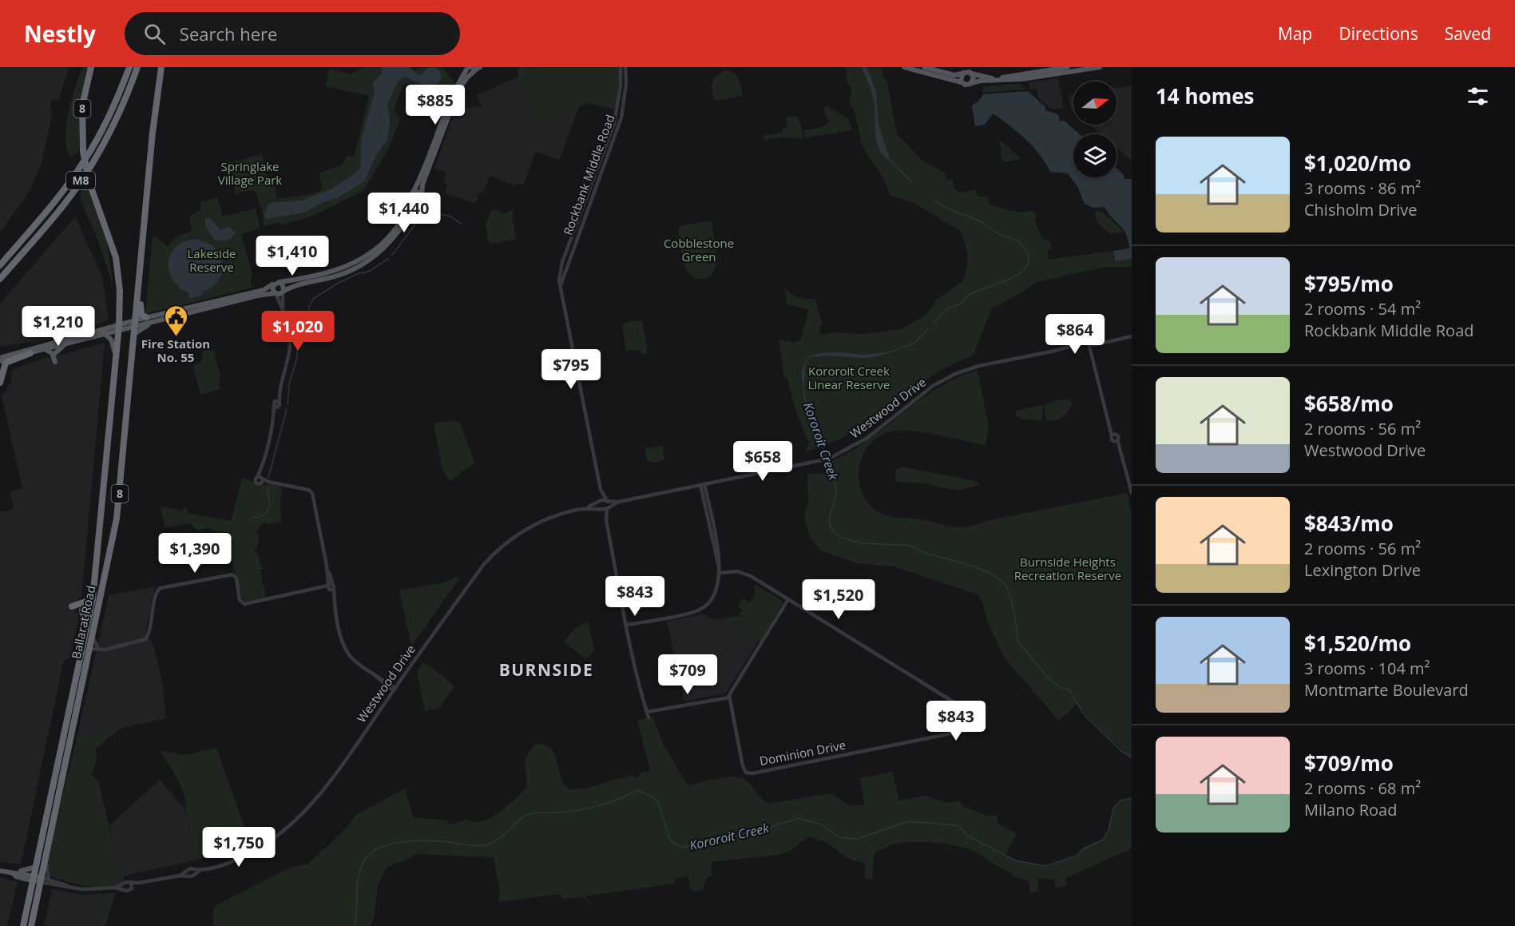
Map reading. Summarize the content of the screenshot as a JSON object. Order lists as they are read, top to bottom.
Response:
{
  "streets": {
    "highway": ["8", "M8", "Ballarat Road"],
    "street": ["Rockbank Middle Road", "Westwood Drive", "Dominion Drive"]
  },
  "crossings": [
    ["8", "Ballarat Road"],
    ["Rockbank Middle Road", "Westwood Drive"]
  ],
  "districts": ["BURNSIDE"],
  "water": ["Kororoit Creek"],
  "parks": [
    "Springlake Village Park",
    "Cobblestone Green",
    "Lakeside Reserve",
    "Kororoit Creek Linear Reserve",
    "Burnside Heights Recreation Reserve"
  ],
  "places": {
    "public building": ["Fire Station No. 55"]
  },
  "north": "right",
  "page": {
    "header": "Nestly",
    "search": "Search here",
    "nav": ["Map", "Directions", "Saved"],
    "heading": "14 homes",
    "price": [
      "$885",
      "$1,440",
      "$1,410",
      "$1,210",
      "$1,020",
      "$864",
      "$795",
      "$658",
      "$1,390",
      "$843",
      "$1,520",
      "$709",
      "$843",
      "$1,750"
    ],
    "list": [
      {
        "name": "$1,020/mo",
        "note": "3 rooms · 86 m² · Chisholm Drive"
      },
      {
        "name": "$795/mo",
        "note": "2 rooms · 54 m² · Rockbank Middle Road"
      },
      {
        "name": "$658/mo",
        "note": "2 rooms · 56 m² · Westwood Drive"
      },
      {
        "name": "$843/mo",
        "note": "2 rooms · 56 m² · Lexington Drive"
      },
      {
        "name": "$1,520/mo",
        "note": "3 rooms · 104 m² · Montmarte Boulevard"
      },
      {
        "name": "$709/mo",
        "note": "2 rooms · 68 m² · Milano Road"
      }
    ]
  }
}
